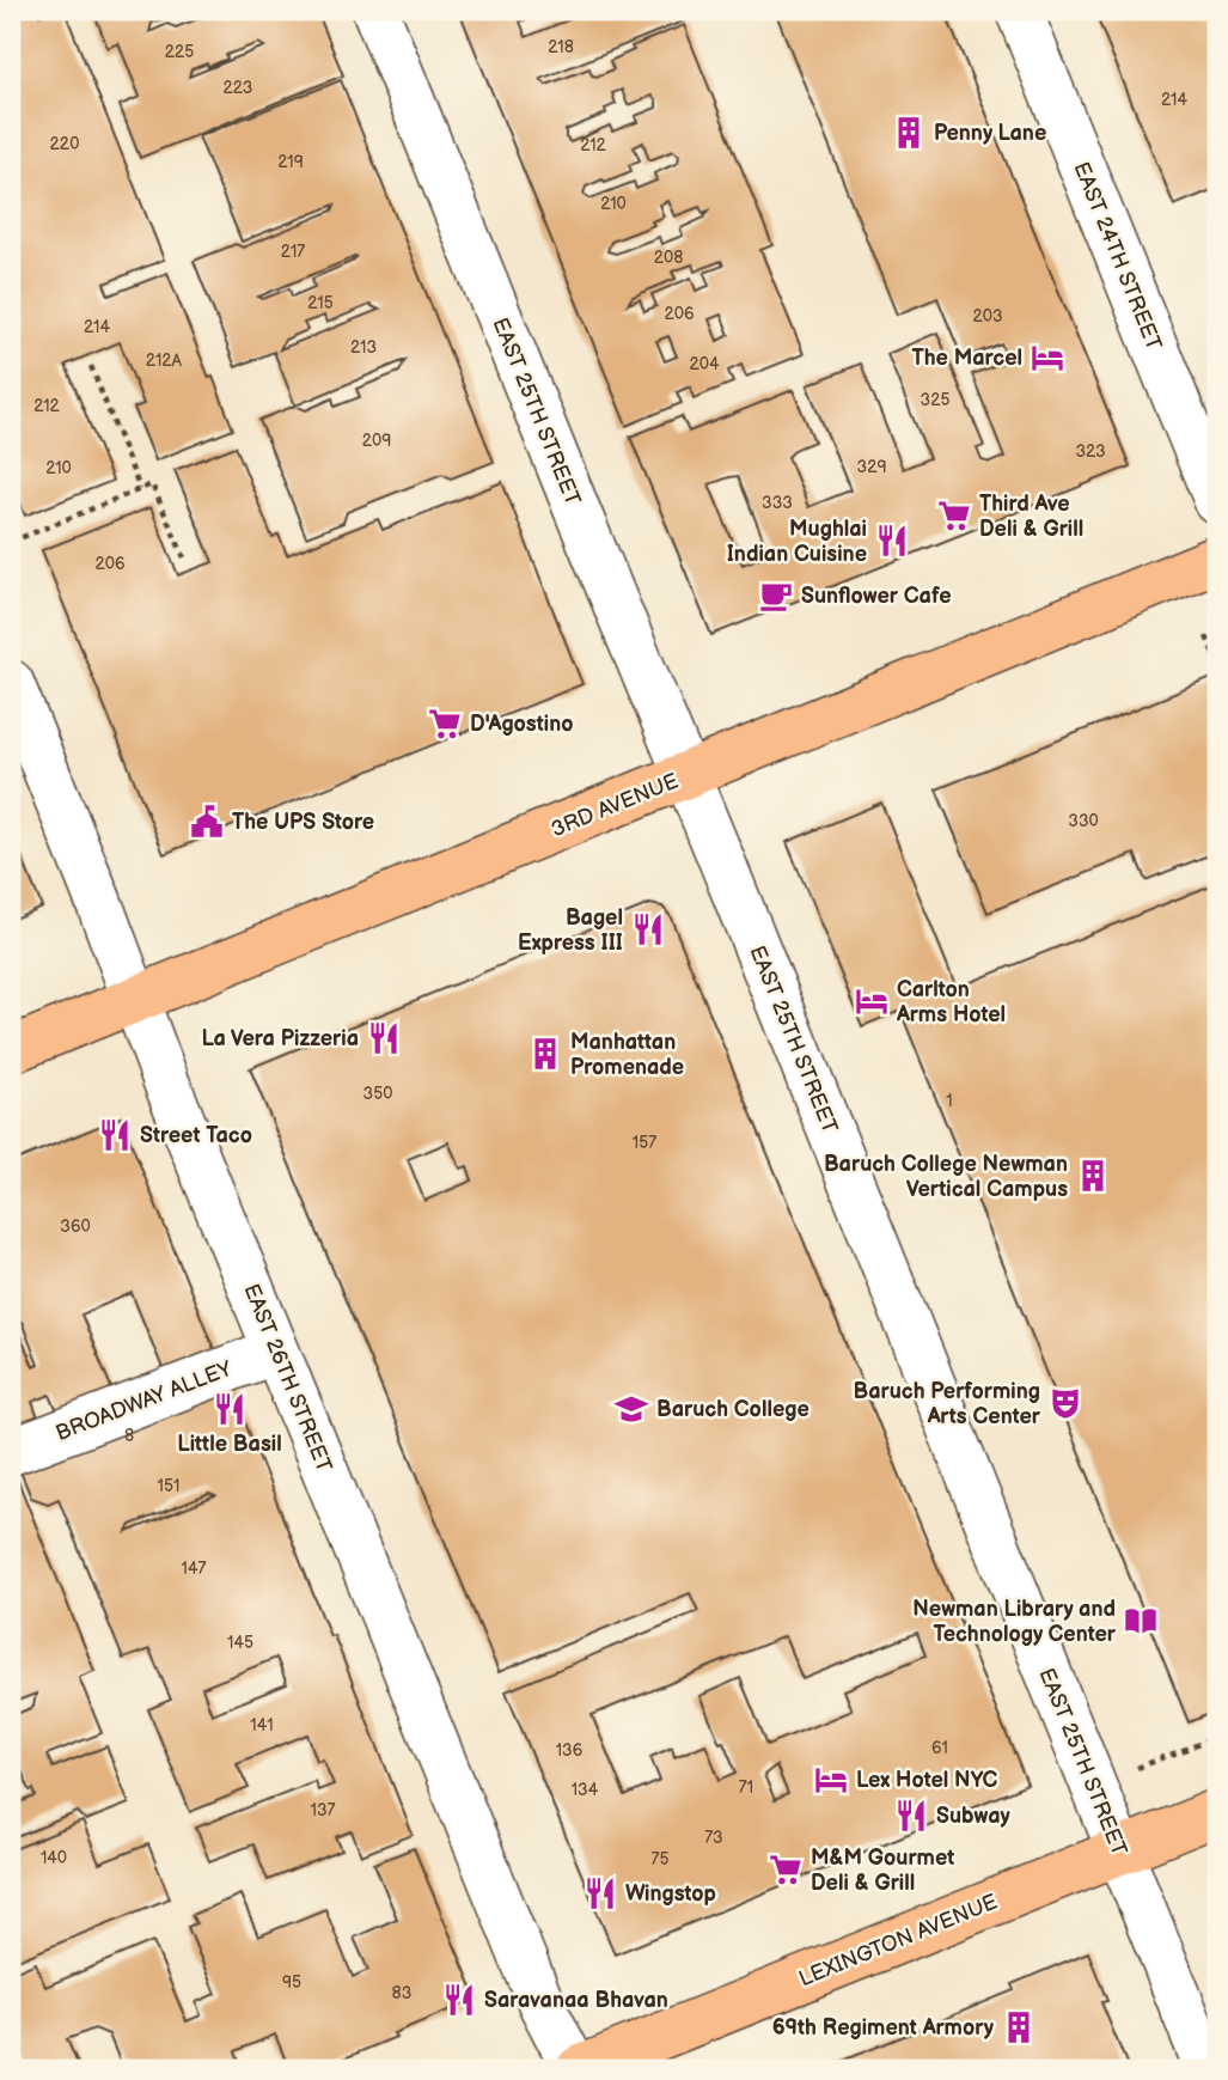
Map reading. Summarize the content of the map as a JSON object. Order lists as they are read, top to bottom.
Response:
{
  "streets": {
    "main road": ["3RD AVENUE", "LEXINGTON AVENUE"],
    "street": [
      "EAST 24TH STREET",
      "EAST 25TH STREET",
      "EAST 26TH STREET",
      "BROADWAY ALLEY"
    ]
  },
  "crossings": [
    ["EAST 25TH STREET", "3RD AVENUE"],
    ["EAST 25TH STREET", "LEXINGTON AVENUE"],
    ["3RD AVENUE", "EAST 26TH STREET"],
    ["EAST 26TH STREET", "BROADWAY ALLEY"],
    ["EAST 26TH STREET", "LEXINGTON AVENUE"]
  ],
  "places": {
    "building": [
      "Penny Lane",
      "Manhattan Promenade",
      "Baruch College Newman Vertical Campus",
      "69th Regiment Armory"
    ],
    "hotel": ["The Marcel", "Carlton Arms Hotel", "Lex Hotel NYC"],
    "supermarket": ["Third Ave Deli & Grill", "D'Agostino", "M&M Gourmet Deli & Grill"],
    "restaurant": [
      "Mughlai Indian Cuisine",
      "Bagel Express III",
      "La Vera Pizzeria",
      "Street Taco",
      "Little Basil",
      "Subway",
      "Wingstop",
      "Saravanaa Bhavan"
    ],
    "cafe": ["Sunflower Cafe"],
    "public building": ["The UPS Store"],
    "theatre": ["Baruch Performing Arts Center"],
    "school or university": ["Baruch College"],
    "library": ["Newman Library and Technology Center"]
  },
  "house_numbers": [
    "218",
    "225",
    "223",
    "214",
    "220",
    "212",
    "219",
    "210",
    "217",
    "208",
    "215",
    "206",
    "203",
    "214",
    "213",
    "212A",
    "204",
    "325",
    "212",
    "209",
    "323",
    "329",
    "210",
    "333",
    "206",
    "330",
    "350",
    "1",
    "157",
    "360",
    "8",
    "151",
    "147",
    "145",
    "141",
    "61",
    "136",
    "71",
    "134",
    "137",
    "73",
    "140",
    "75",
    "95",
    "83"
  ]
}
